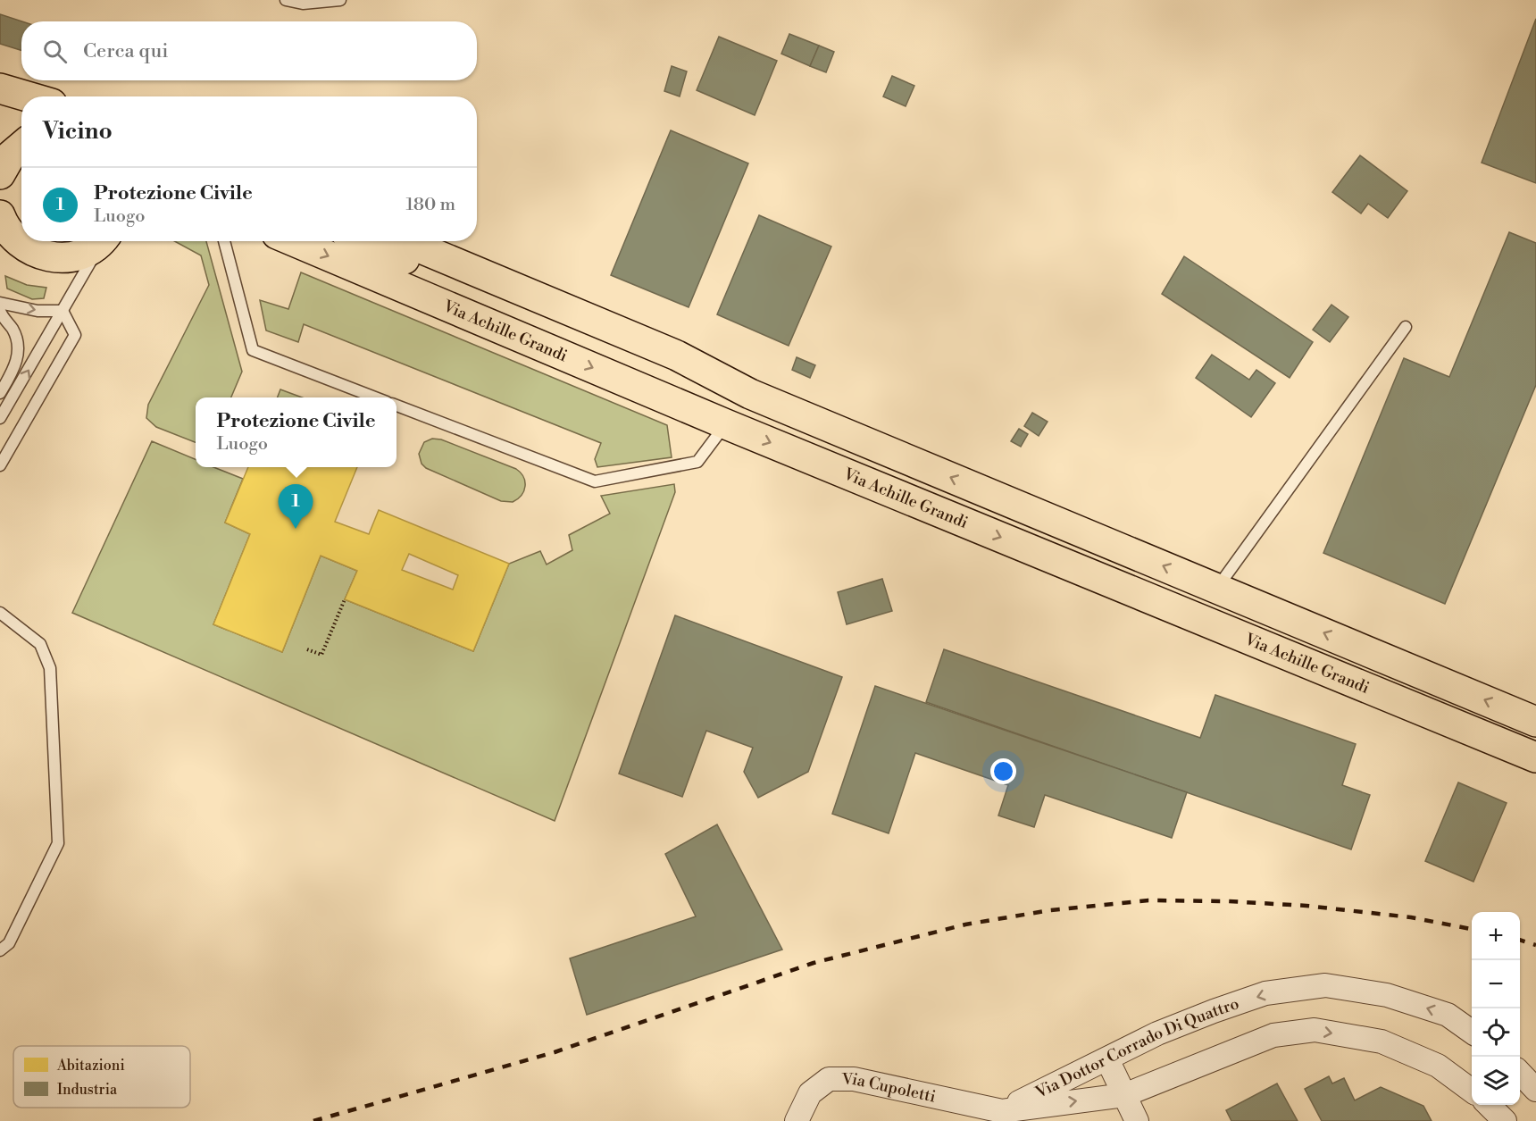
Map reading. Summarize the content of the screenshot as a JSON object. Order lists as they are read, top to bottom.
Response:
{
  "streets": {
    "main road": ["Via Achille Grandi"],
    "street": ["Via Dottor Corrado Di Quattro", "Via Cupoletti"]
  },
  "crossings": [
    ["Via Dottor Corrado Di Quattro", "Via Cupoletti"]
  ],
  "legend": ["Abitazioni", "Industria"],
  "page": {
    "search": "Cerca qui",
    "heading": "Vicino",
    "list": [
      {
        "mark": "1",
        "name": "Protezione Civile",
        "note": "Luogo",
        "value": "180 m"
      }
    ],
    "popup": ["Protezione Civile", "Luogo"],
    "pins": "1",
    "map_buttons": ["+", "−"]
  }
}
